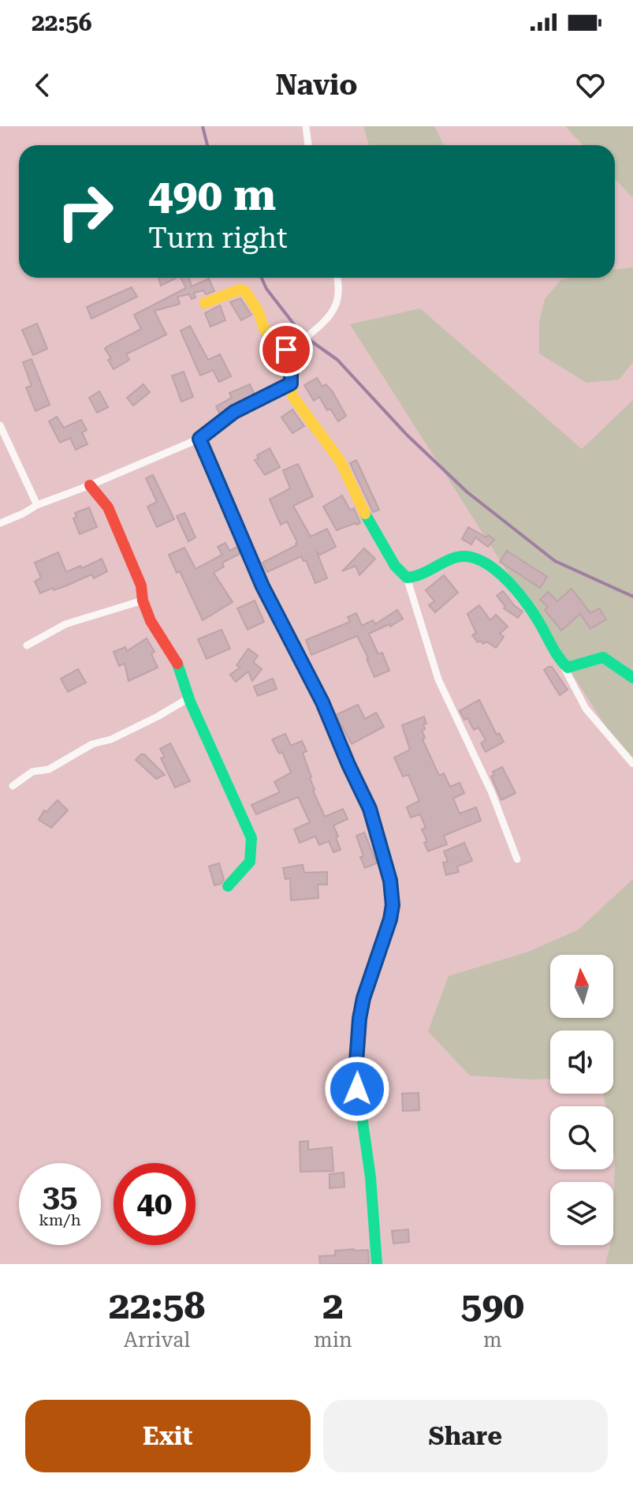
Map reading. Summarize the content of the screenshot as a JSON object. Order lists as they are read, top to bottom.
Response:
{
  "north": "top",
  "page": {
    "status": "22:56",
    "header": "Navio",
    "turn": ["490 m", "Turn right"],
    "speed": "35 km/h",
    "limit": "40",
    "eta": [
      "22:58",
      "Arrival",
      "2",
      "min",
      "590",
      "m"
    ],
    "buttons": ["Exit", "Share"]
  }
}
